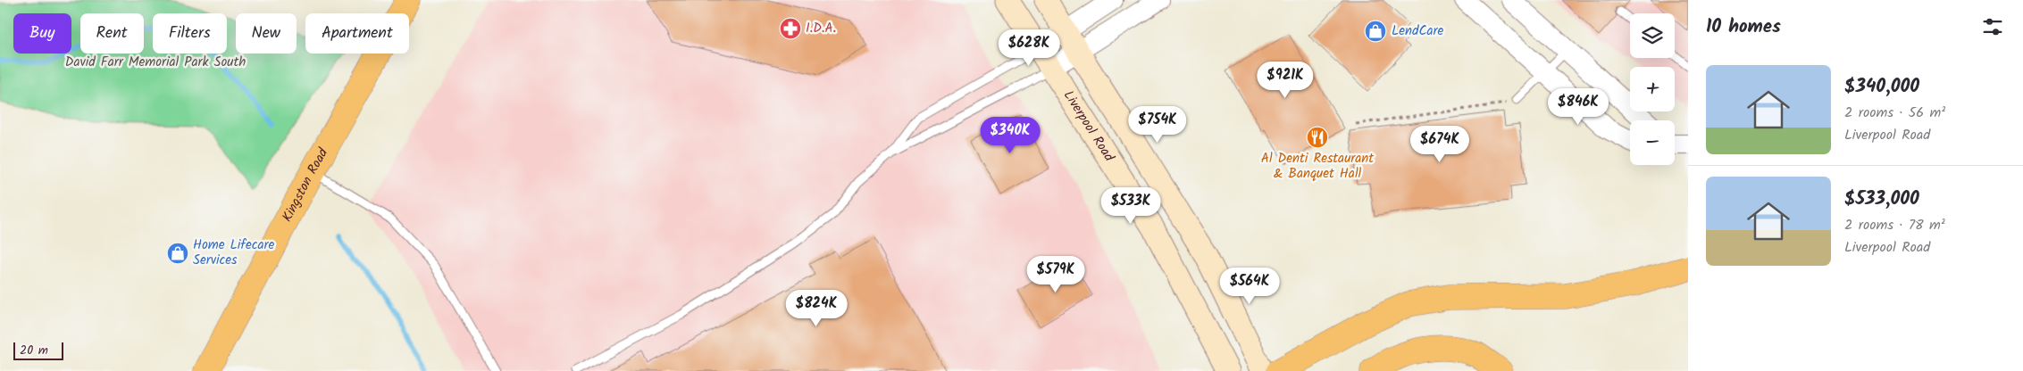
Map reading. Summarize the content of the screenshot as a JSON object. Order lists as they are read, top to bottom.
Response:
{
  "streets": {
    "main road": ["Liverpool Road", "Kingston Road"]
  },
  "parks": ["David Farr Memorial Park South"],
  "places": {
    "pharmacy": ["I.D.A."],
    "shop": ["LendCare", "Home Lifecare Services"],
    "restaurant": ["Al Denti Restaurant & Banquet Hall"]
  },
  "scale_bar": "20 m",
  "page": {
    "heading": "10 homes",
    "map_buttons": ["+", "−"],
    "chip": [
      "Buy",
      "Rent",
      "Filters",
      "New",
      "Apartment"
    ],
    "price": [
      "$628K",
      "$921K",
      "$846K",
      "$754K",
      "$340K",
      "$674K",
      "$533K",
      "$579K",
      "$564K",
      "$824K"
    ],
    "list": [
      {
        "name": "$340,000",
        "note": "2 rooms · 56 m² · Liverpool Road"
      },
      {
        "name": "$533,000",
        "note": "2 rooms · 78 m² · Liverpool Road"
      }
    ],
    "scale": "20 m"
  }
}
